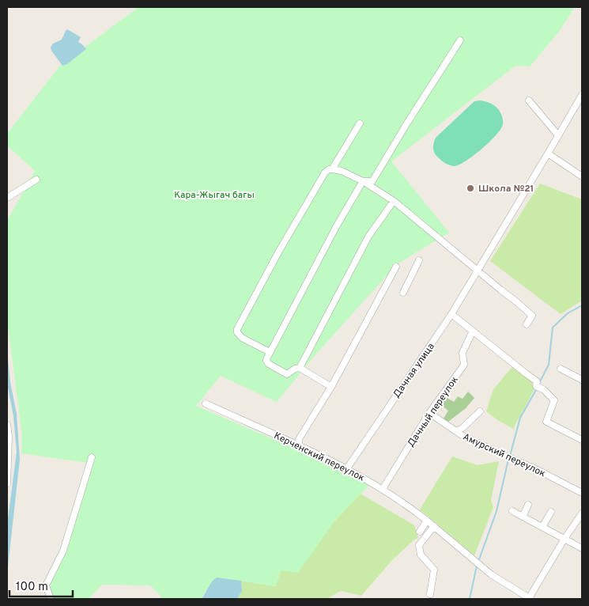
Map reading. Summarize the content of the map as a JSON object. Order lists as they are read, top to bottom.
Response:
{
  "streets": {
    "street": [
      "Дачная улица",
      "Дачный переулок",
      "Амурский переулок",
      "Керченский переулок"
    ]
  },
  "crossings": [
    ["Дачная улица", "Керченский переулок"],
    ["Дачный переулок", "Амурский переулок"],
    ["Дачный переулок", "Керченский переулок"]
  ],
  "parks": ["Кара-Жыгач багы"],
  "places": ["Школа №21"],
  "scale_bar": "100 m"
}
